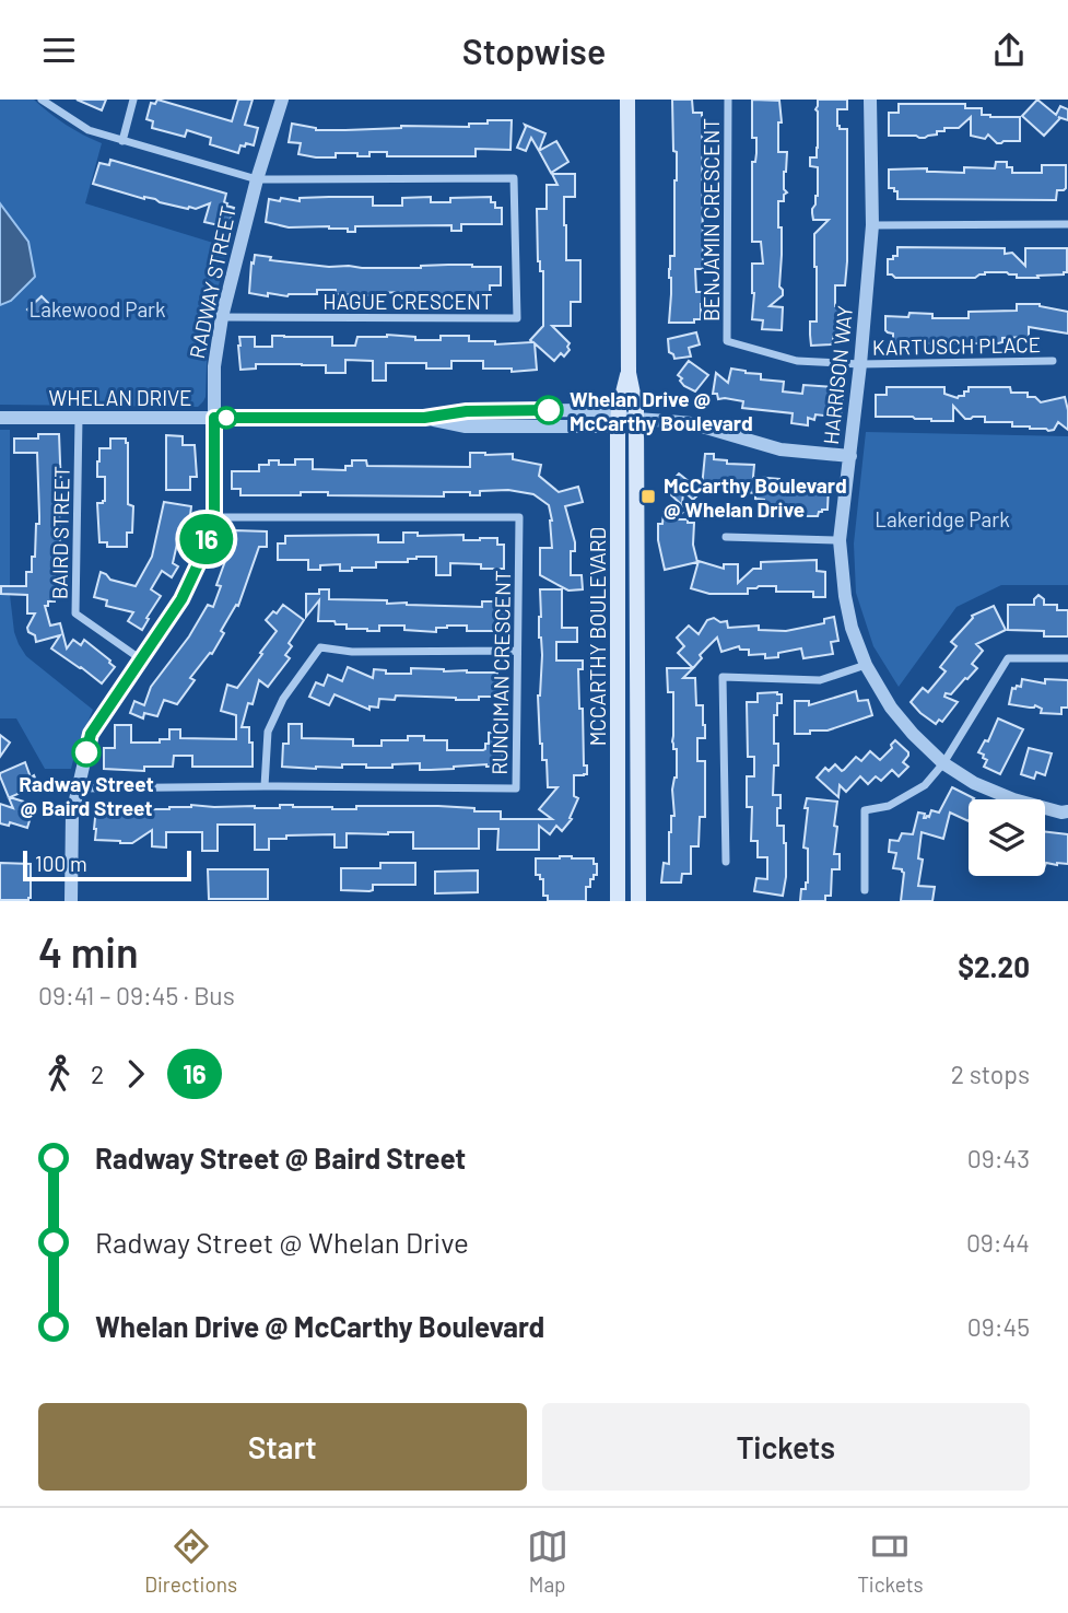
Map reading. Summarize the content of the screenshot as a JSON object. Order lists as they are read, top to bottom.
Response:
{
  "streets": {
    "main road": ["MCCARTHY BOULEVARD"],
    "street": [
      "BENJAMIN CRESCENT",
      "RADWAY STREET",
      "HAGUE CRESCENT",
      "KARTUSCH PLACE",
      "HARRISON WAY",
      "WHELAN DRIVE",
      "BAIRD STREET",
      "RUNCIMAN CRESCENT"
    ]
  },
  "crossings": [
    ["BENJAMIN CRESCENT", "KARTUSCH PLACE"],
    ["BENJAMIN CRESCENT", "HARRISON WAY"],
    ["RADWAY STREET", "HAGUE CRESCENT"],
    ["RADWAY STREET", "WHELAN DRIVE"],
    ["RADWAY STREET", "BAIRD STREET"],
    ["RADWAY STREET", "RUNCIMAN CRESCENT"],
    ["KARTUSCH PLACE", "HARRISON WAY"],
    ["HARRISON WAY", "WHELAN DRIVE"],
    ["WHELAN DRIVE", "BAIRD STREET"],
    ["WHELAN DRIVE", "MCCARTHY BOULEVARD"]
  ],
  "parks": ["Lakewood Park", "Lakeridge Park"],
  "places": {
    "other": ["Whelan Drive @ McCarthy Boulevard", "Radway Street @ Baird Street"],
    "transit": ["McCarthy Boulevard @ Whelan Drive"]
  },
  "lines": ["bus line 16"],
  "scale_bar": "100 m",
  "page": {
    "header": "Stopwise",
    "on_map": "16",
    "scale": "100 m",
    "heading": ["4 min", "09:41 – 09:45 · Bus", "$2.20"],
    "legs": ["2", "16", "2 stops"],
    "list": [
      {
        "name": "Radway Street @ Baird Street",
        "value": "09:43"
      },
      {
        "name": "Radway Street @ Whelan Drive",
        "value": "09:44"
      },
      {
        "name": "Whelan Drive @ McCarthy Boulevard",
        "value": "09:45"
      }
    ],
    "buttons": ["Start", "Tickets"],
    "tabs": ["Directions", "Map", "Tickets"]
  }
}
